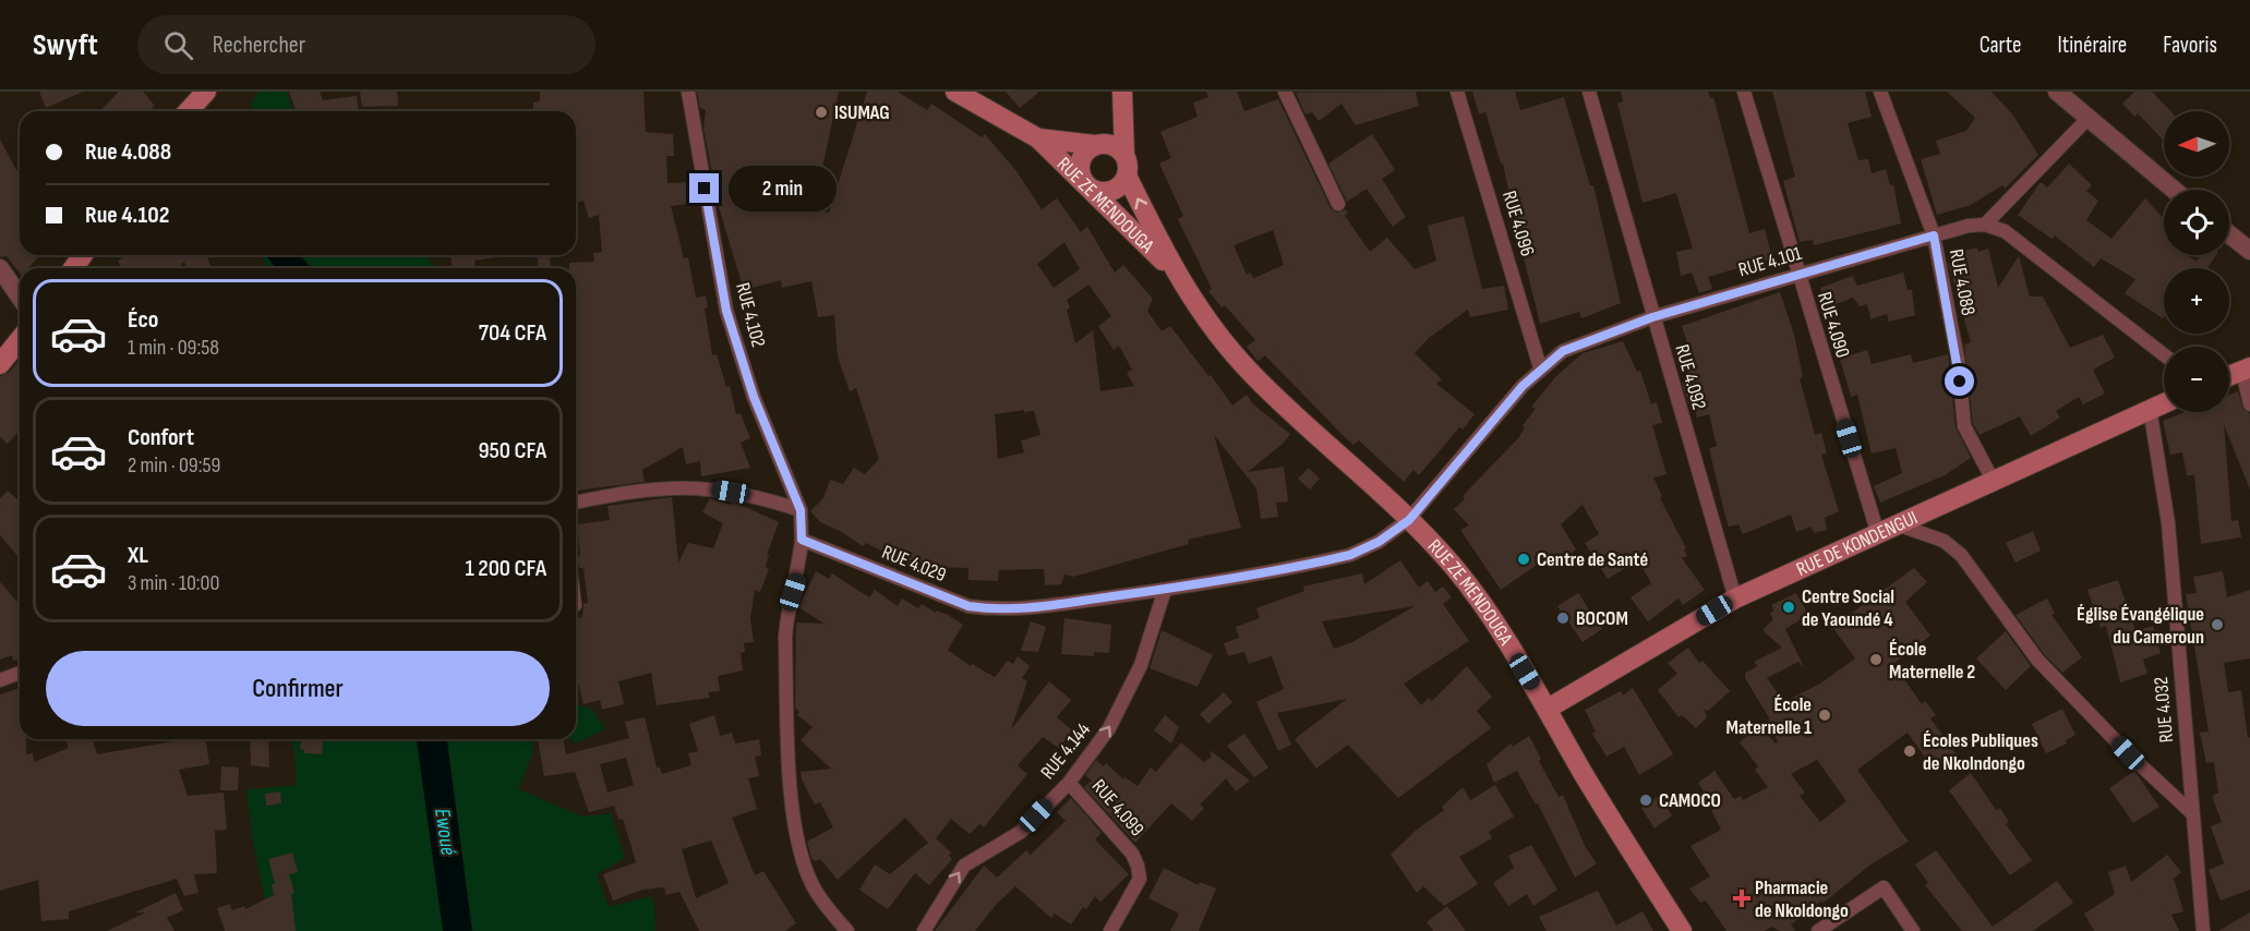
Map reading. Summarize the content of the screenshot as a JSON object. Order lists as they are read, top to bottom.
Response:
{
  "streets": {
    "main road": ["RUE ZE MENDOUGA", "RUE DE KONDENGUI"],
    "street": [
      "RUE 4.096",
      "RUE 4.101",
      "RUE 4.088",
      "RUE 4.102",
      "RUE 4.090",
      "RUE 4.092",
      "RUE 4.029",
      "RUE 4.032",
      "RUE 4.144",
      "RUE 4.099"
    ]
  },
  "crossings": [
    ["RUE ZE MENDOUGA", "RUE 4.101"],
    ["RUE ZE MENDOUGA", "RUE DE KONDENGUI"],
    ["RUE ZE MENDOUGA", "RUE 4.029"],
    ["RUE 4.096", "RUE 4.101"],
    ["RUE 4.101", "RUE 4.088"],
    ["RUE 4.101", "RUE 4.090"],
    ["RUE 4.101", "RUE 4.092"],
    ["RUE 4.101", "RUE 4.029"],
    ["RUE 4.088", "RUE DE KONDENGUI"],
    ["RUE 4.102", "RUE 4.029"],
    ["RUE 4.090", "RUE DE KONDENGUI"],
    ["RUE 4.092", "RUE DE KONDENGUI"],
    ["RUE DE KONDENGUI", "RUE 4.032"],
    ["RUE 4.029", "RUE 4.144"],
    ["RUE 4.144", "RUE 4.099"]
  ],
  "one_way": ["RUE 4.144"],
  "water": ["Ewoué"],
  "places": {
    "other": [
      "ISUMAG",
      "Centre de Santé",
      "Centre Social de Yaoundé 4",
      "BOCOM",
      "Église Évangélique du Cameroun",
      "École Maternelle 2",
      "École Maternelle 1",
      "Écoles Publiques de Nkolndongo",
      "CAMOCO"
    ],
    "health": ["Pharmacie de Nkoldongo"]
  },
  "north": "left",
  "page": {
    "header": "Swyft",
    "search": "Rechercher",
    "nav": ["Carte", "Itinéraire", "Favoris"],
    "map_buttons": ["+", "−"],
    "banner": ["Rue 4.088", "Rue 4.102"],
    "bubble": "2 min",
    "list": [
      {
        "name": "Éco",
        "note": "1 min · 09:58",
        "value": "704 CFA"
      },
      {
        "name": "Confort",
        "note": "2 min · 09:59",
        "value": "950 CFA"
      },
      {
        "name": "XL",
        "note": "3 min · 10:00",
        "value": "1 200 CFA"
      }
    ],
    "buttons": "Confirmer"
  }
}
